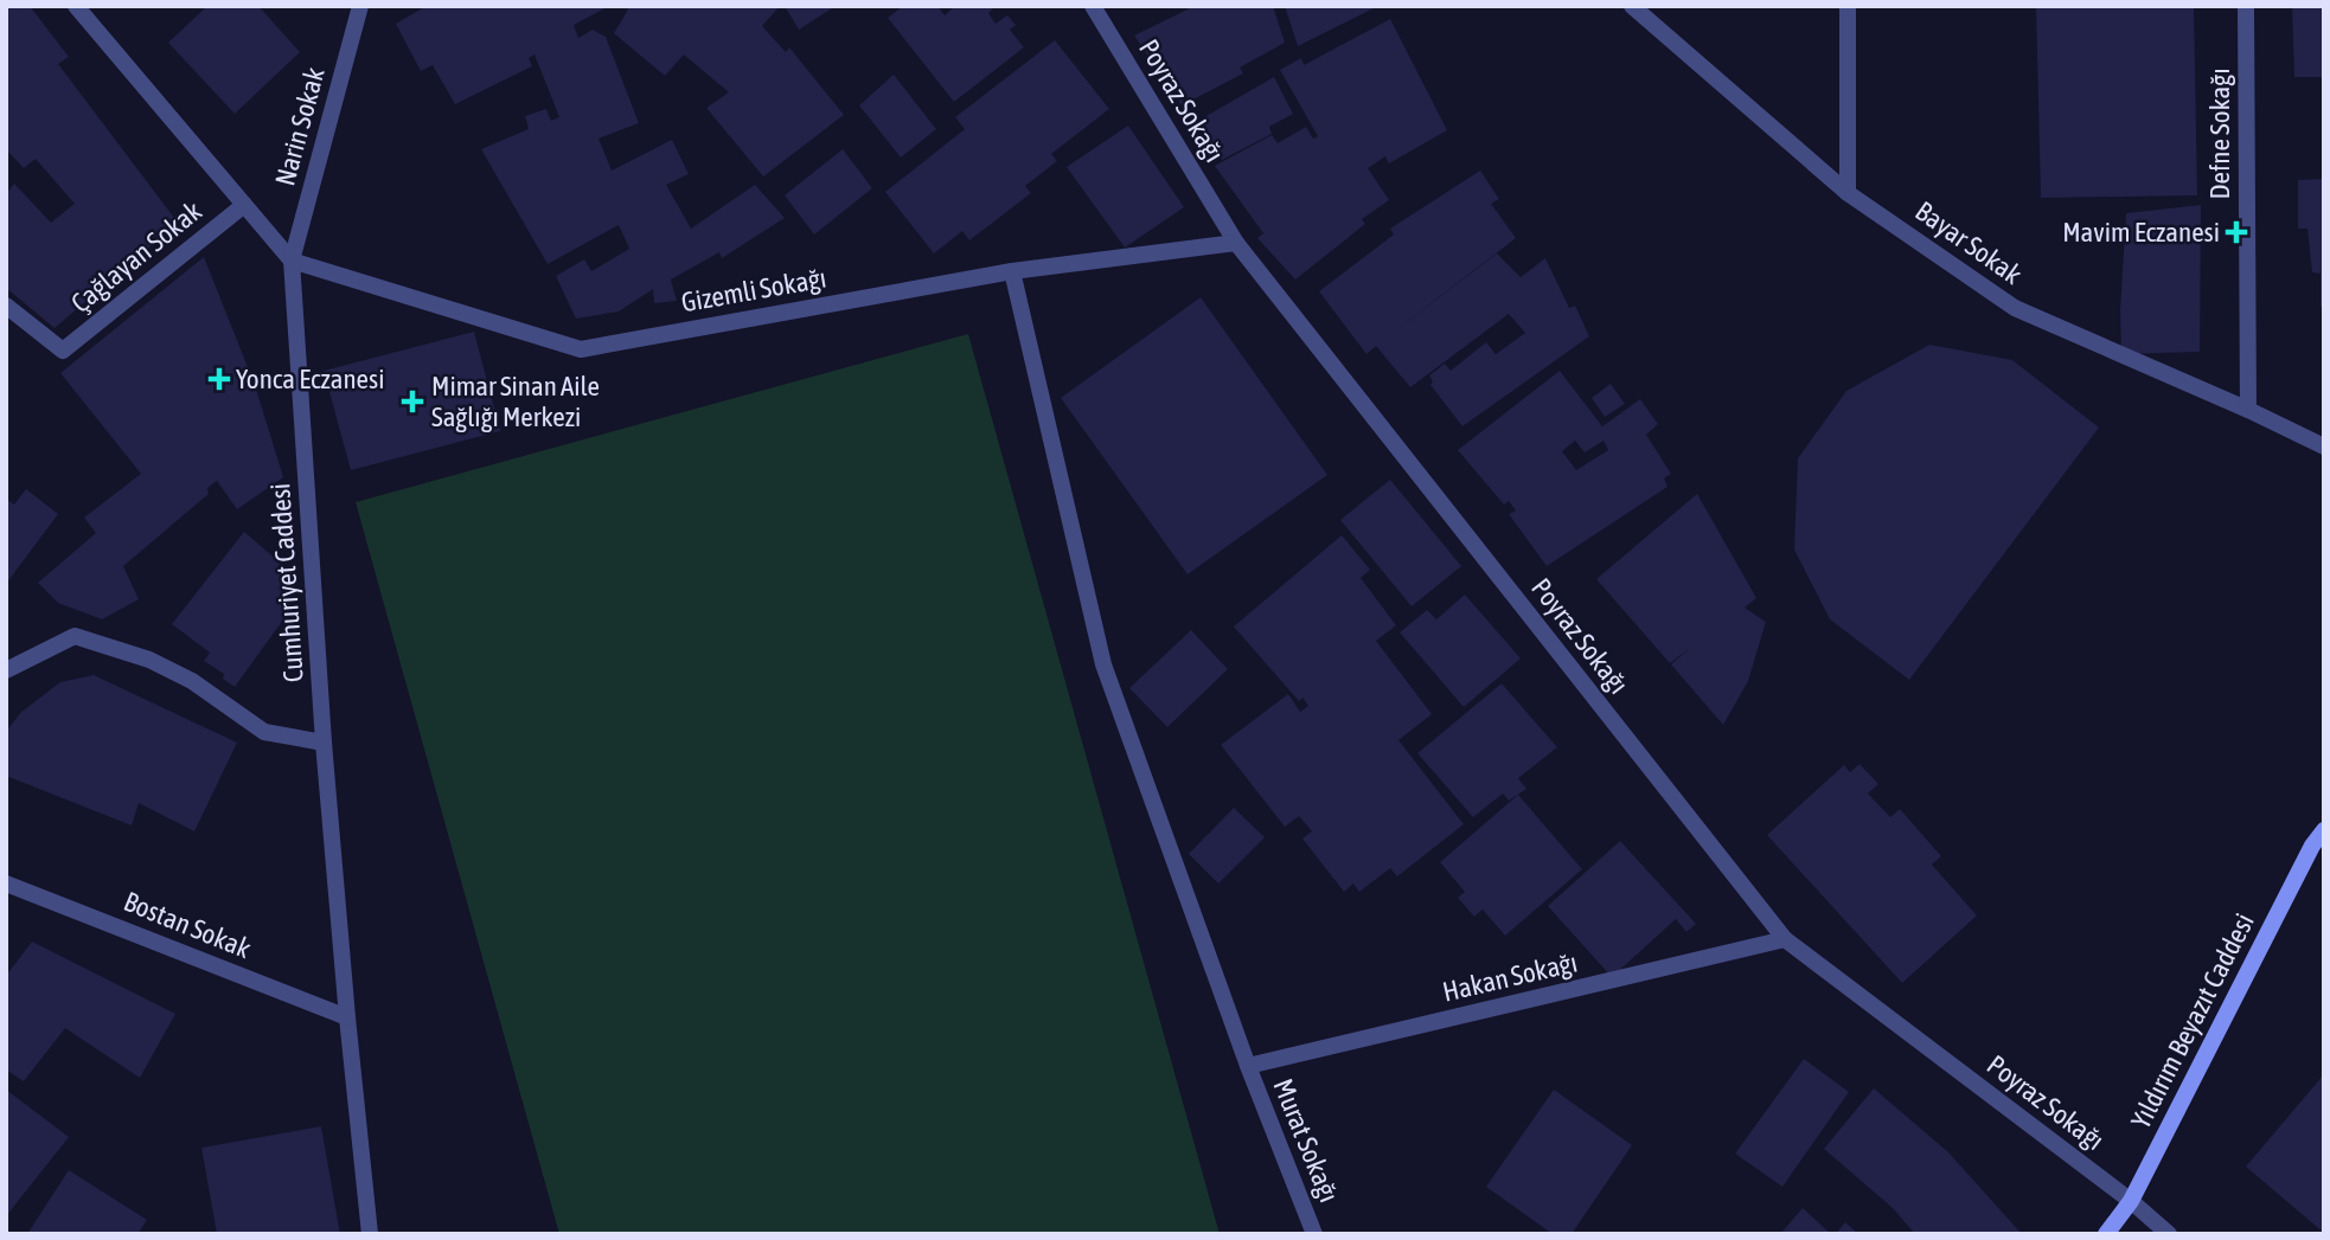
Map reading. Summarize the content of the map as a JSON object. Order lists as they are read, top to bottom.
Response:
{
  "streets": {
    "main road": ["Yıldırım Beyazıt Caddesi"],
    "street": [
      "Poyraz Sokağı",
      "Narin Sokak",
      "Defne Sokağı",
      "Bayar Sokak",
      "Çağlayan Sokak",
      "Gizemli Sokağı",
      "Cumhuriyet Caddesi",
      "Bostan Sokak",
      "Hakan Sokağı",
      "Murat Sokağı"
    ]
  },
  "crossings": [
    ["Poyraz Sokağı", "Gizemli Sokağı"],
    ["Poyraz Sokağı", "Hakan Sokağı"],
    ["Poyraz Sokağı", "Yıldırım Beyazıt Caddesi"],
    ["Narin Sokak", "Gizemli Sokağı"],
    ["Narin Sokak", "Cumhuriyet Caddesi"],
    ["Defne Sokağı", "Bayar Sokak"],
    ["Gizemli Sokağı", "Cumhuriyet Caddesi"],
    ["Gizemli Sokağı", "Murat Sokağı"],
    ["Cumhuriyet Caddesi", "Bostan Sokak"],
    ["Hakan Sokağı", "Murat Sokağı"]
  ],
  "places": {
    "health": ["Mavim Eczanesi", "Yonca Eczanesi", "Mimar Sinan Aile Sağlığı Merkezi"]
  }
}
